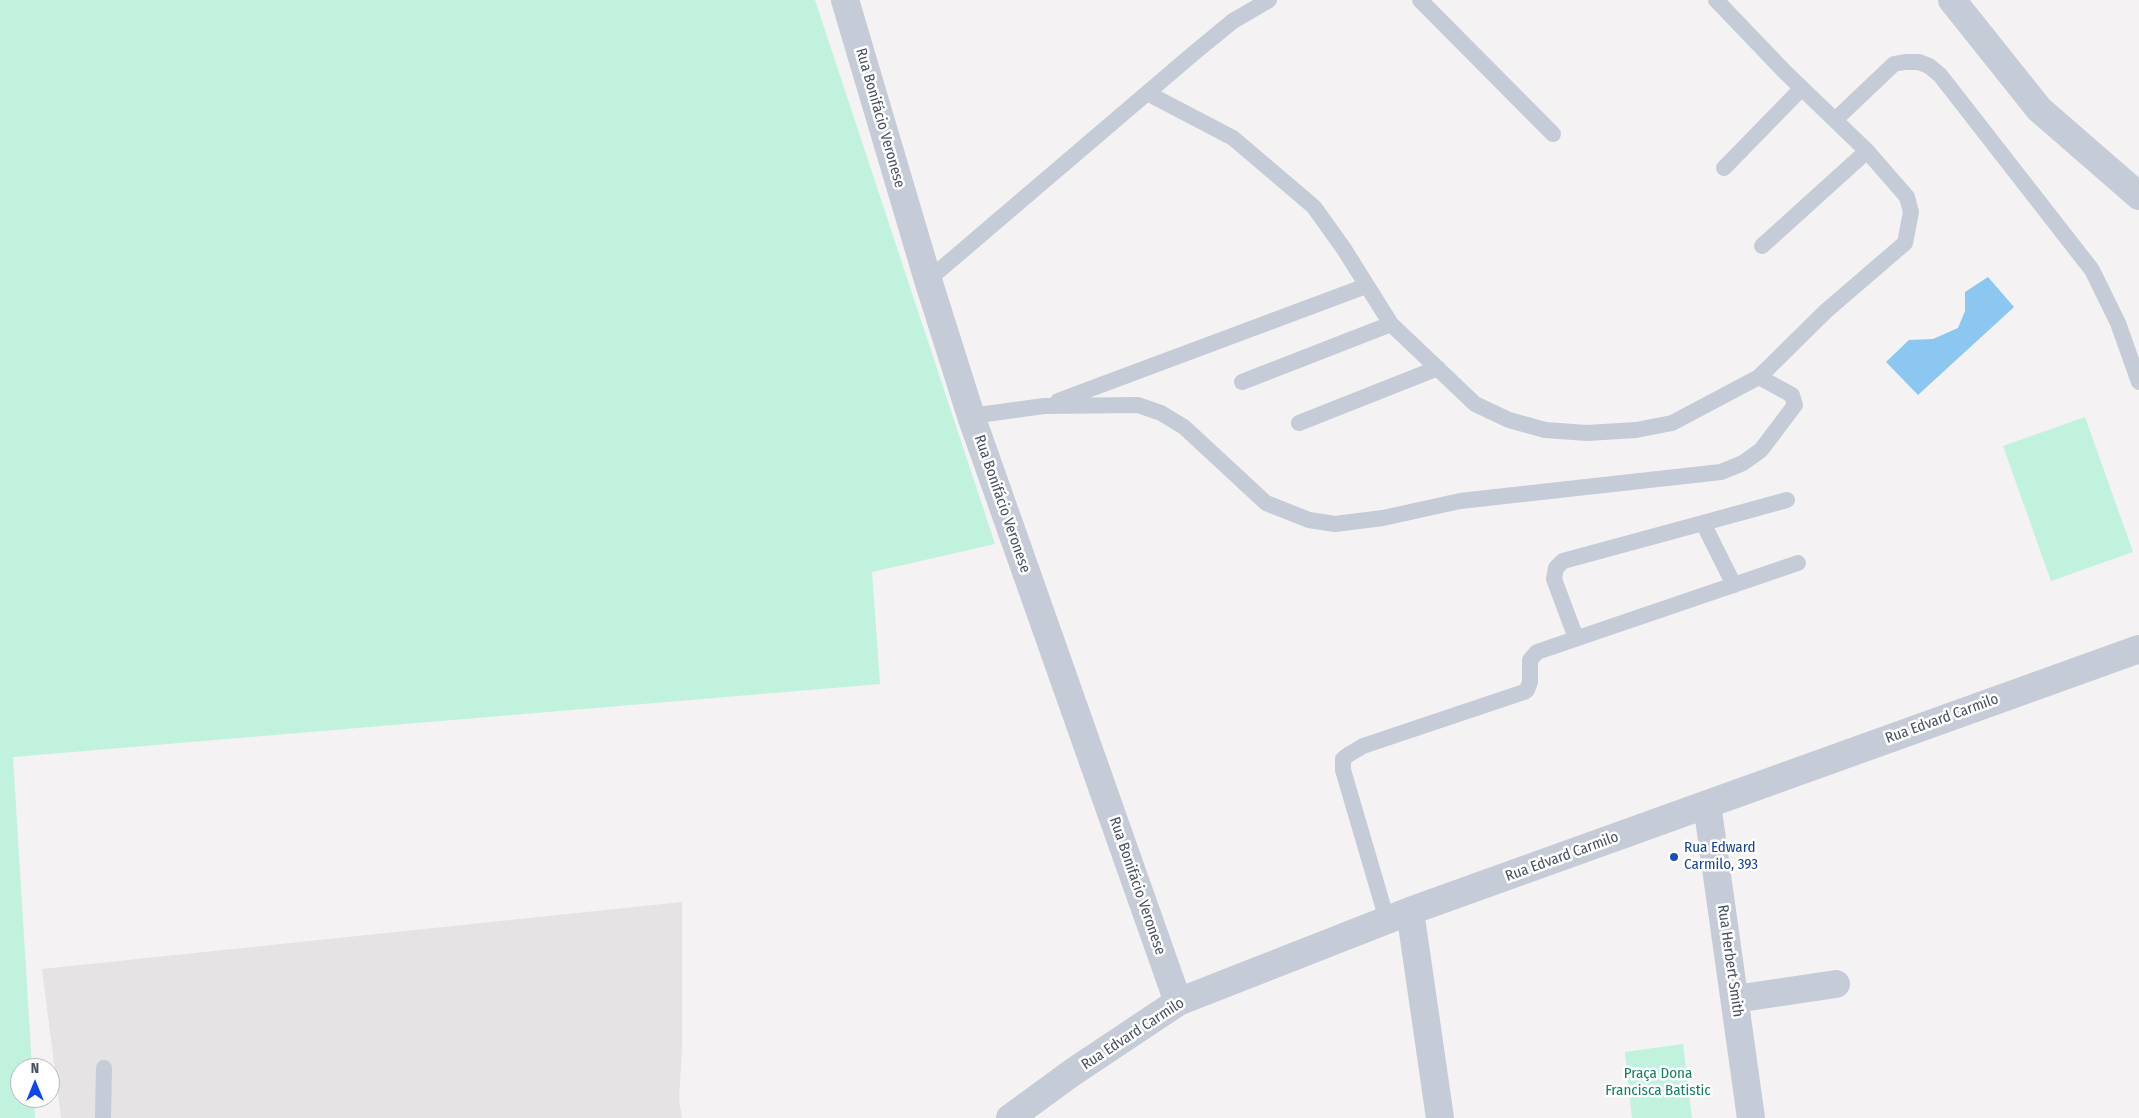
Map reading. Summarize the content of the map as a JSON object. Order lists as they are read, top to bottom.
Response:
{
  "streets": {
    "street": ["Rua Bonifácio Veronese", "Rua Edvard Carmilo", "Rua Herbert Smith"]
  },
  "crossings": [
    ["Rua Bonifácio Veronese", "Rua Edvard Carmilo"],
    ["Rua Edvard Carmilo", "Rua Herbert Smith"]
  ],
  "parks": ["Praça Dona Francisca Batistic"],
  "places": ["Rua Edward Carmilo, 393"],
  "north": "top"
}
